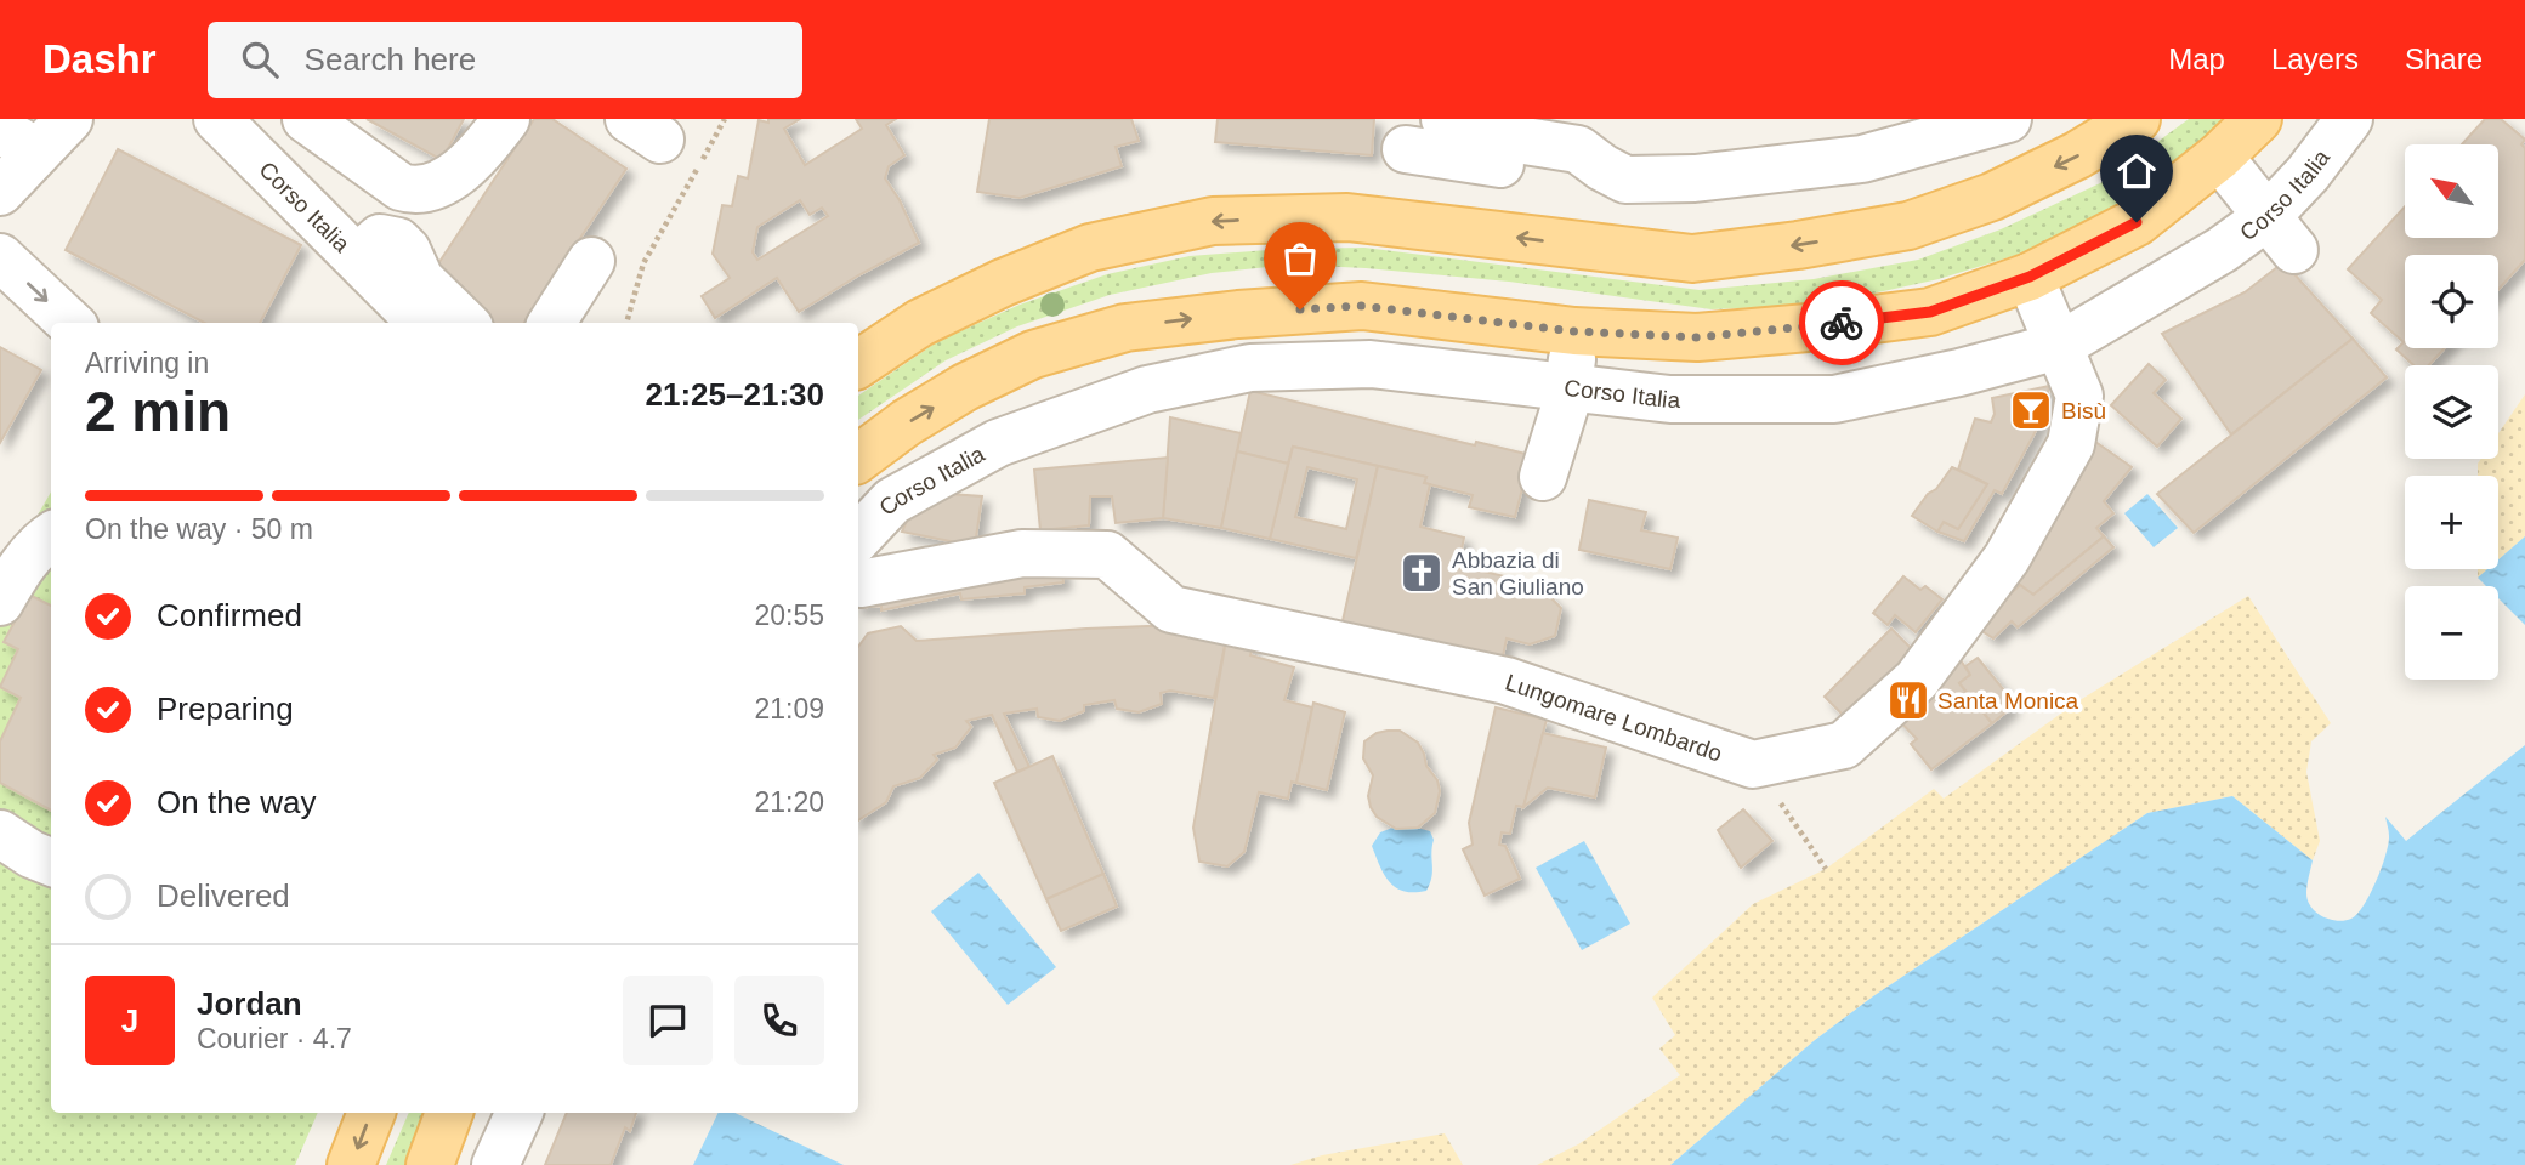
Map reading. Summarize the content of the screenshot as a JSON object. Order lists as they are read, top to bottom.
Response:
{
  "streets": {
    "street": ["Corso Italia", "Lungomare Lombardo"]
  },
  "crossings": [
    ["Corso Italia", "Lungomare Lombardo"]
  ],
  "places": {
    "bar": ["Bisù"],
    "church": ["Abbazia di San Giuliano"],
    "restaurant": ["Santa Monica"]
  },
  "north": "top left",
  "page": {
    "header": "Dashr",
    "search": "Search here",
    "nav": ["Map", "Layers", "Share"],
    "map_buttons": ["+", "−"],
    "heading": ["2 min", "Arriving in", "21:25–21:30"],
    "panel": ["Jordan", "Courier · 4.7"],
    "bar": "On the way · 50 m",
    "list": [
      ["Confirmed", "20:55"],
      ["Preparing", "21:09"],
      ["On the way", "21:20"],
      "Delivered"
    ],
    "round": "J"
  }
}
